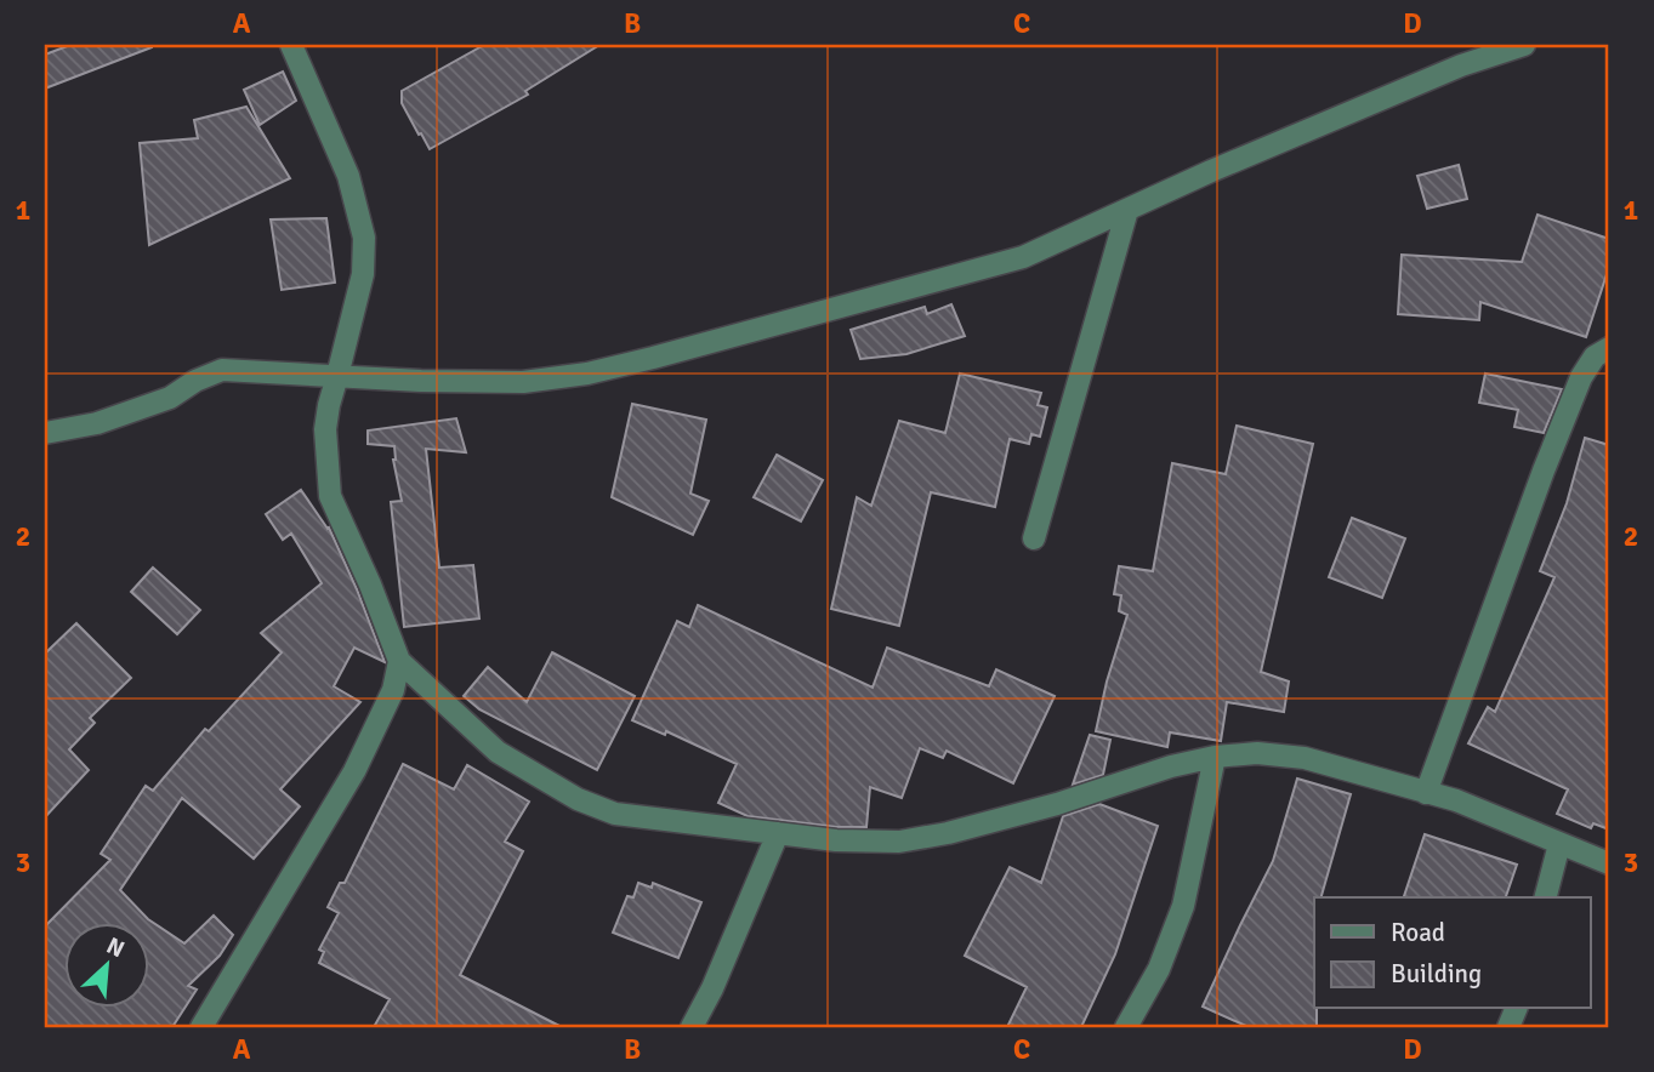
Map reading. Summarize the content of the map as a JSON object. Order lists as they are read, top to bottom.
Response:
{
  "legend": ["Road", "Building"],
  "north": "top right",
  "grid": {
    "columns": [
      "A",
      "B",
      "C",
      "D"
    ],
    "rows": ["1", "2", "3"]
  }
}
